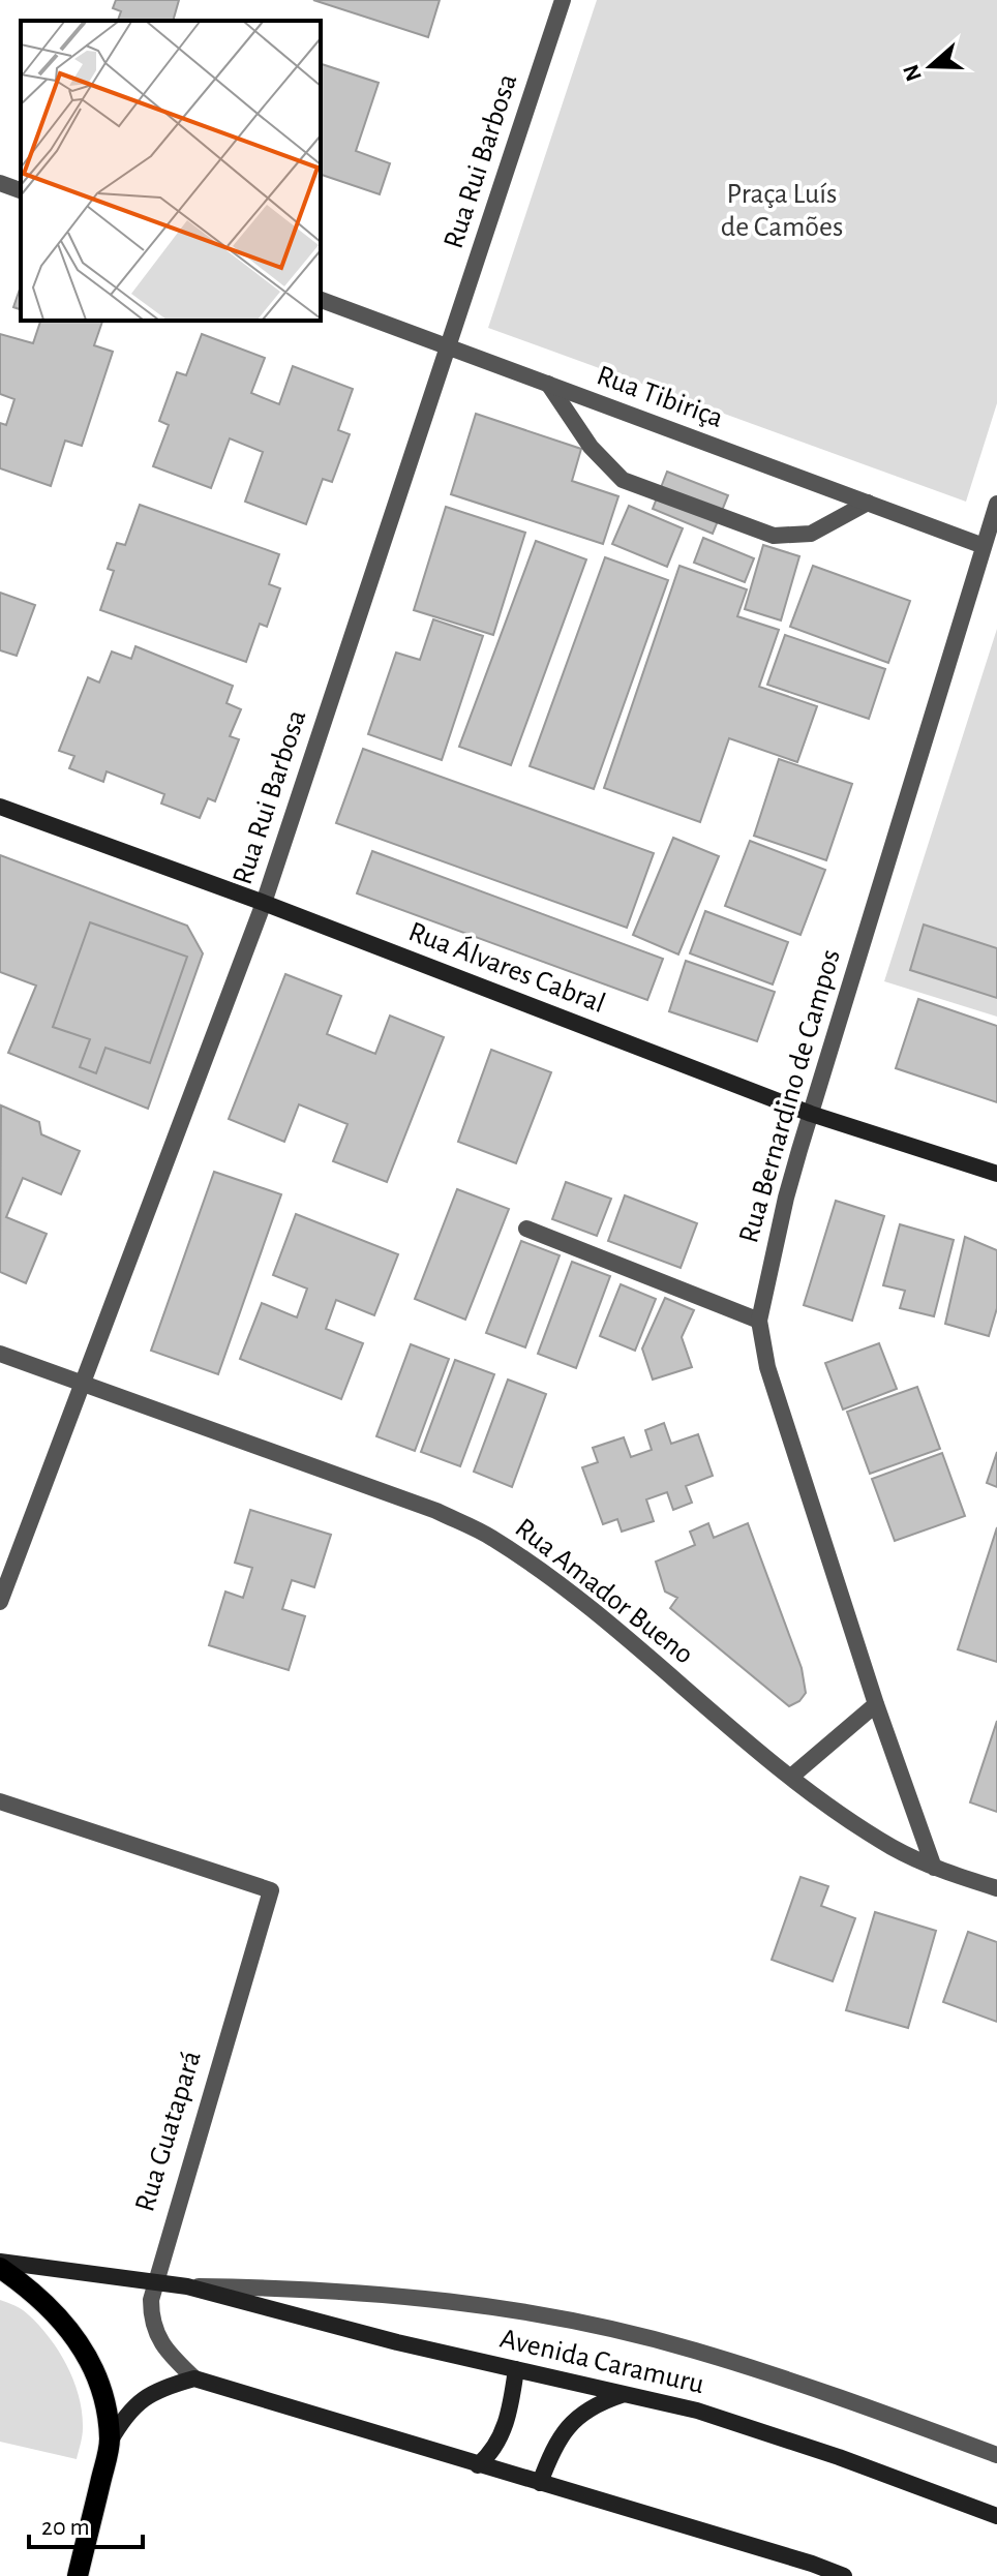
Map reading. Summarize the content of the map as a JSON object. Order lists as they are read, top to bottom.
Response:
{
  "streets": {
    "main road": ["Rua Álvares Cabral", "Avenida Caramuru"],
    "street": [
      "Rua Rui Barbosa",
      "Rua Tibiriça",
      "Rua Bernardino de Campos",
      "Rua Amador Bueno",
      "Rua Guatapará"
    ]
  },
  "crossings": [
    ["Rua Rui Barbosa", "Rua Tibiriça"],
    ["Rua Rui Barbosa", "Rua Álvares Cabral"],
    ["Rua Rui Barbosa", "Rua Amador Bueno"],
    ["Rua Tibiriça", "Rua Bernardino de Campos"],
    ["Rua Álvares Cabral", "Rua Bernardino de Campos"],
    ["Rua Bernardino de Campos", "Rua Amador Bueno"],
    ["Rua Guatapará", "Avenida Caramuru"]
  ],
  "parks": ["Praça Luís de Camões"],
  "scale_bar": "20 m",
  "north": "left"
}
